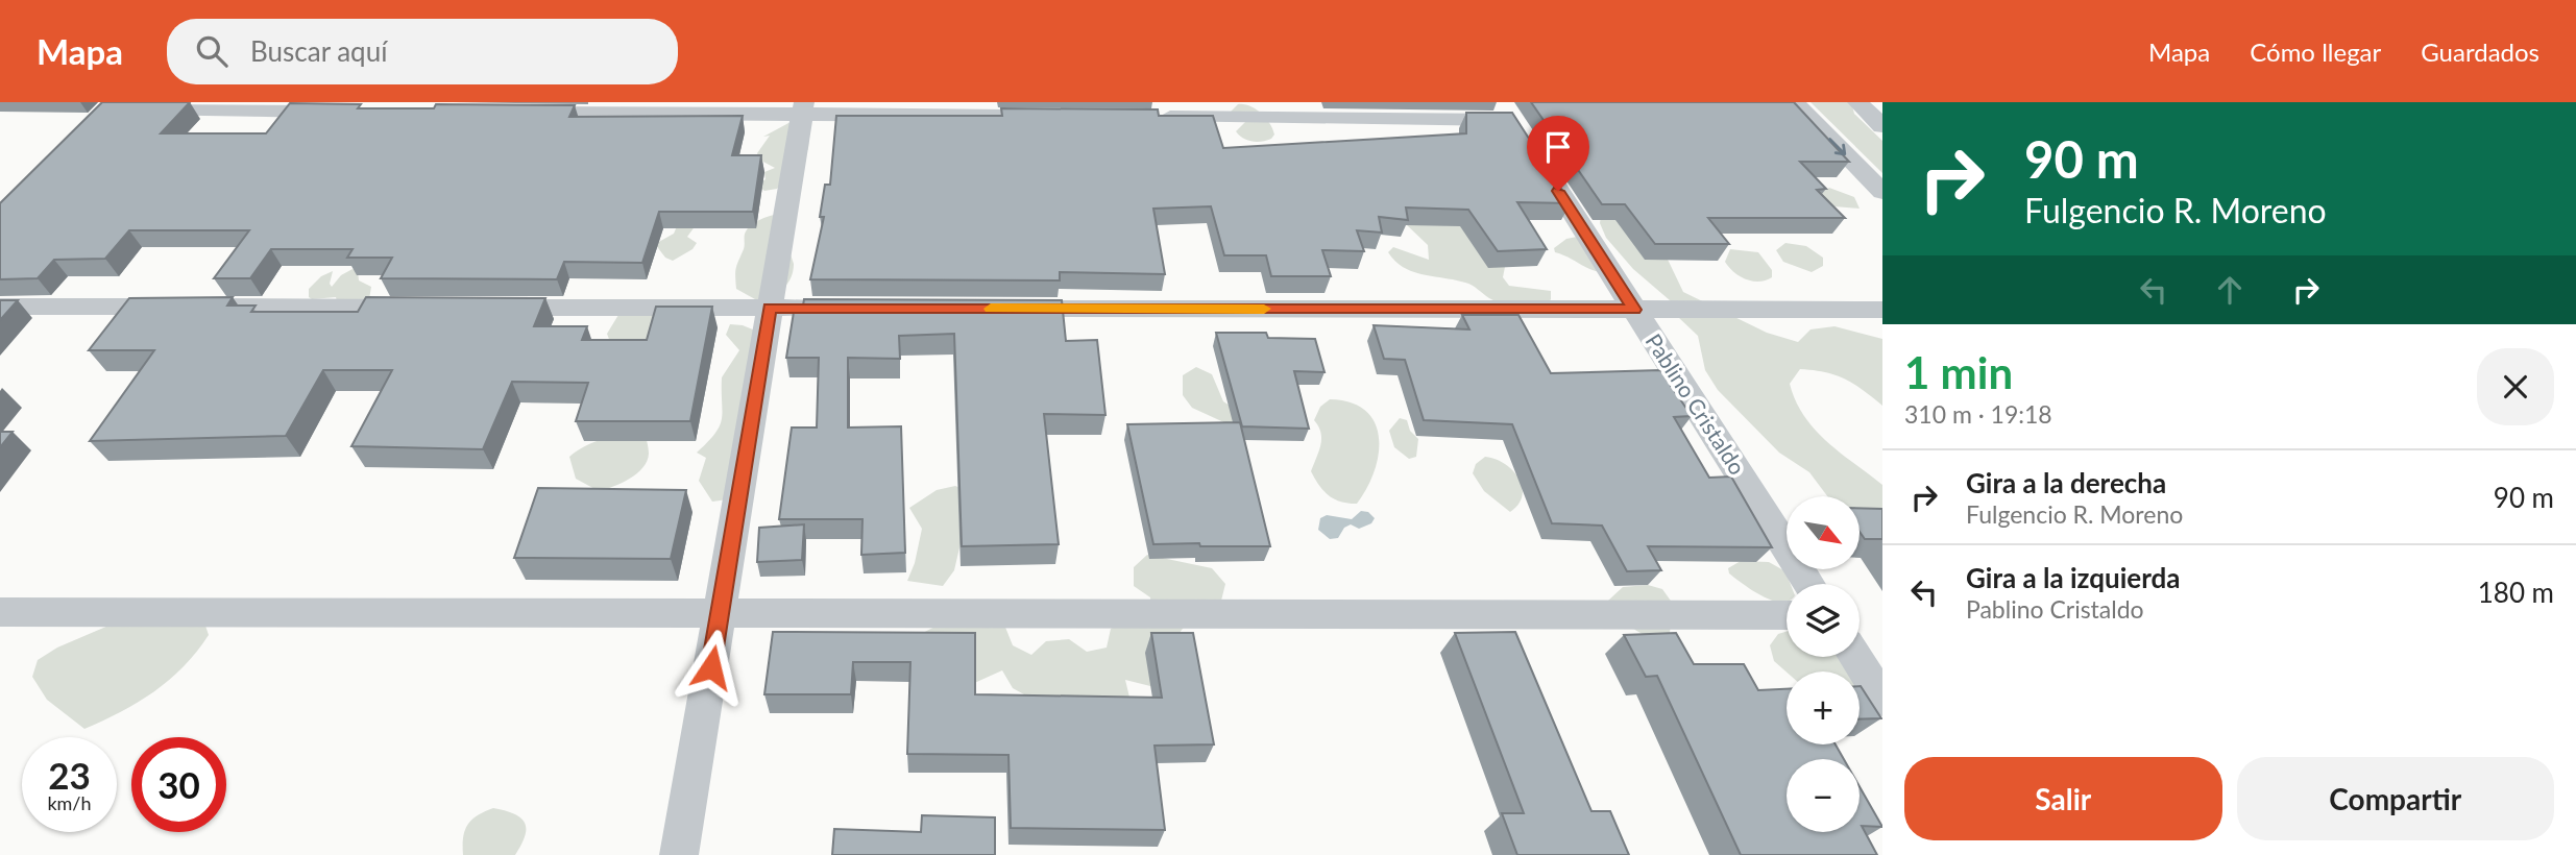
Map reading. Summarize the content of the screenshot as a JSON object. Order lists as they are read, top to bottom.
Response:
{
  "streets": {
    "street": ["Pablino Cristaldo"]
  },
  "north": "bottom right",
  "page": {
    "header": "Mapa",
    "search": "Buscar aquí",
    "nav": ["Mapa", "Cómo llegar", "Guardados"],
    "turn": ["90 m", "Fulgencio R. Moreno"],
    "heading": ["1 min", "310 m · 19:18"],
    "list": [
      {
        "name": "Gira a la derecha",
        "note": "Fulgencio R. Moreno",
        "value": "90 m"
      },
      {
        "name": "Gira a la izquierda",
        "note": "Pablino Cristaldo",
        "value": "180 m"
      }
    ],
    "map_buttons": ["+", "−"],
    "speed": "23 km/h",
    "limit": "30",
    "buttons": ["Salir", "Compartir"]
  }
}
